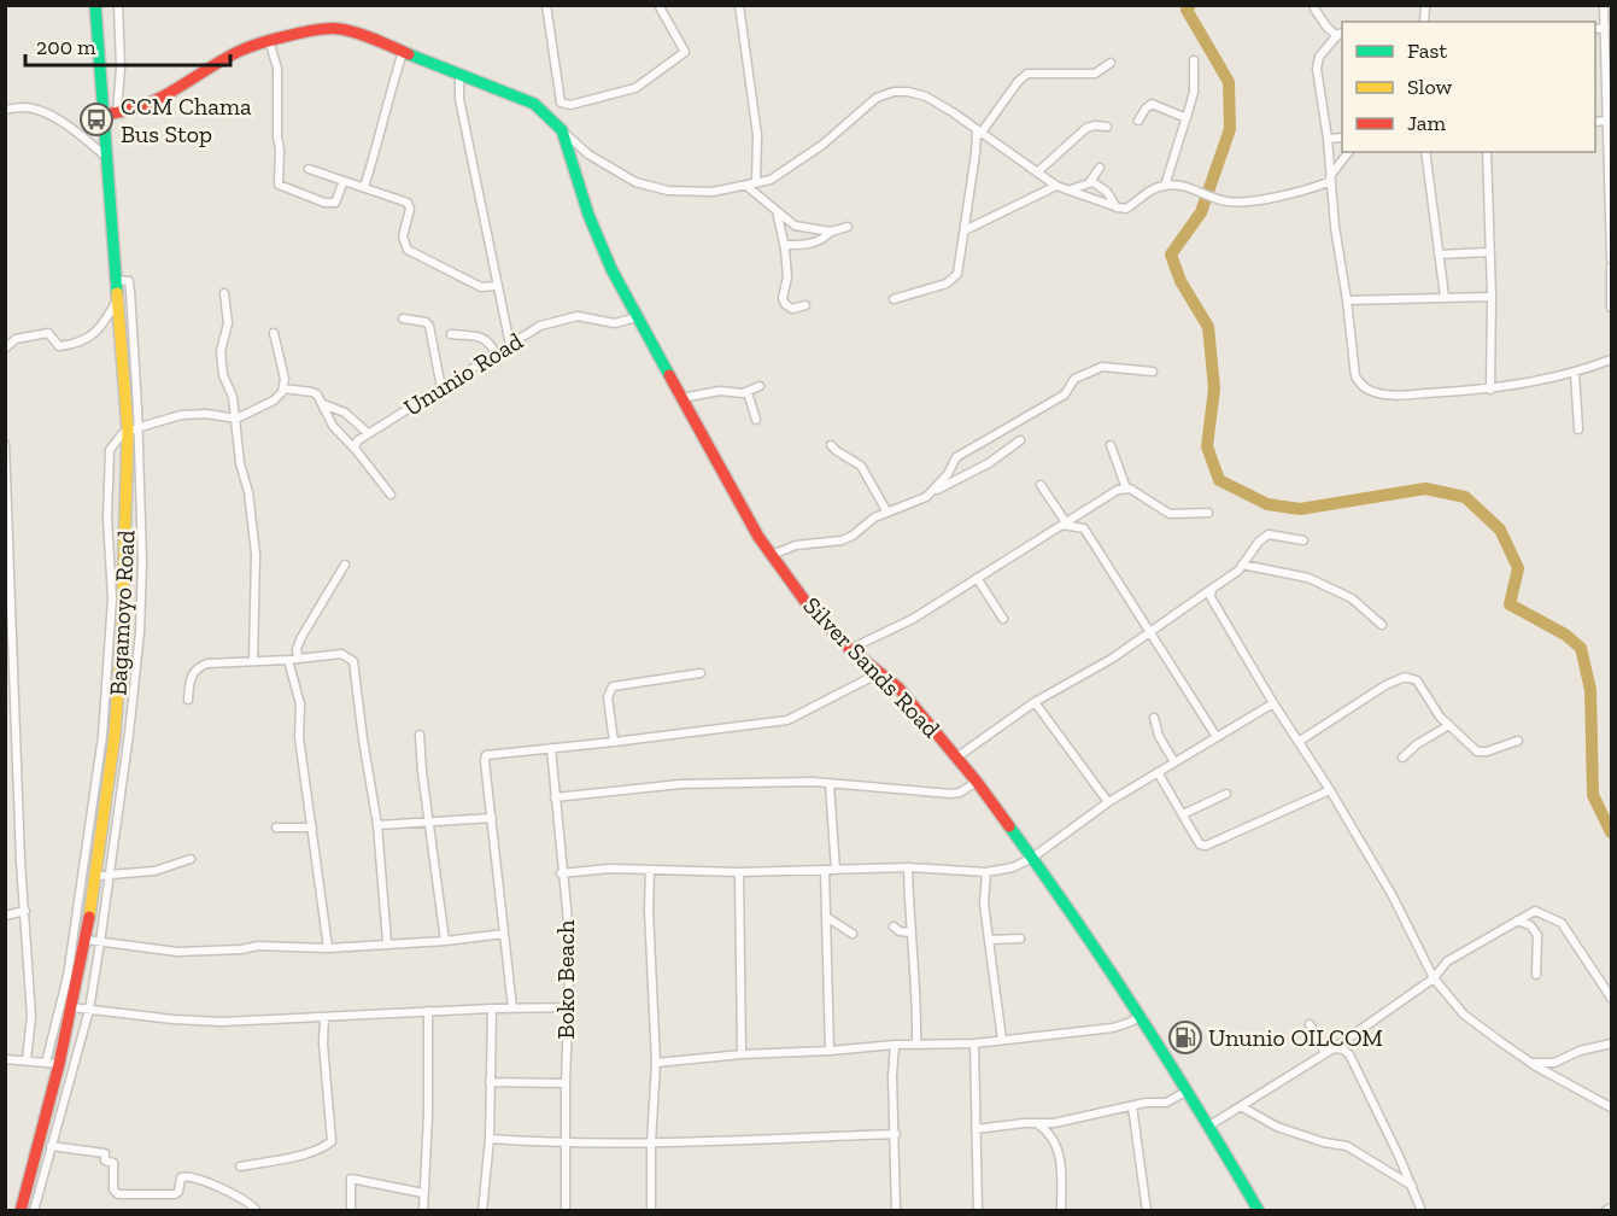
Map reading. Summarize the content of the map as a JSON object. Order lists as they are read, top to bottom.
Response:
{
  "streets": {
    "main road": ["Bagamoyo Road", "Silver Sands Road"],
    "street": ["Ununio Road", "Boko Beach"]
  },
  "crossings": [
    ["Ununio Road", "Silver Sands Road"]
  ],
  "places": {
    "bus stop": ["CCM Chama Bus Stop"],
    "fuel station": ["Ununio OILCOM"]
  },
  "legend": ["Fast", "Slow", "Jam"],
  "scale_bar": "200 m"
}
